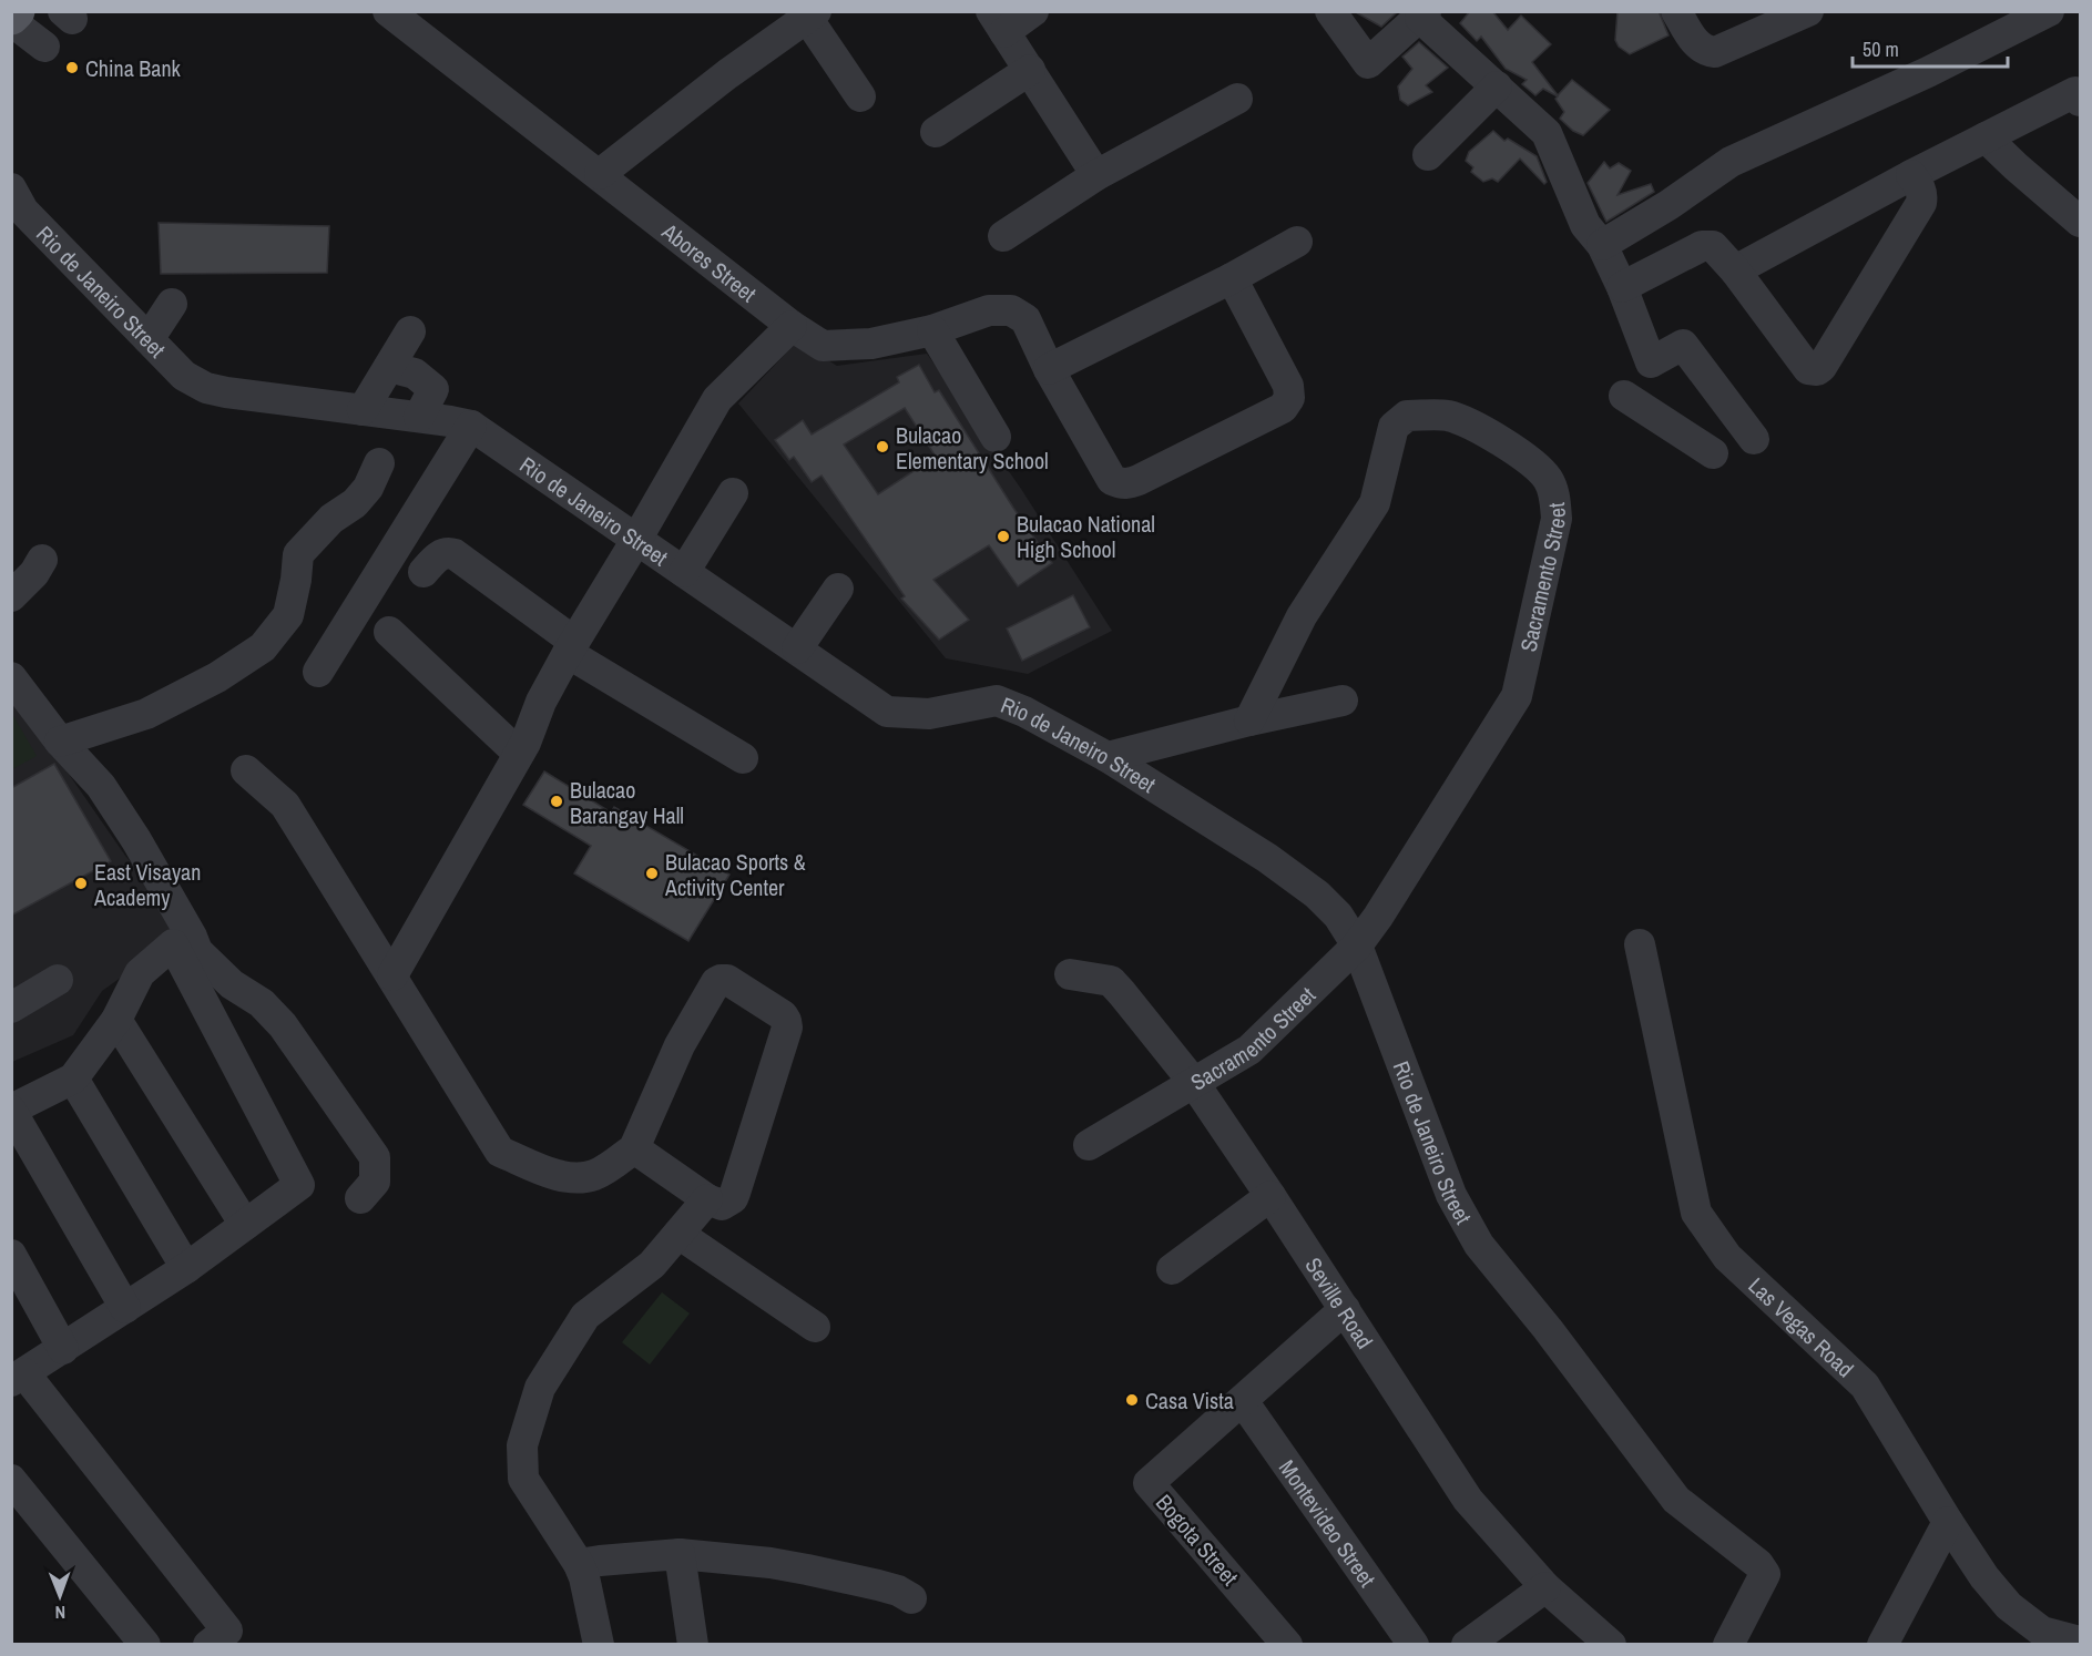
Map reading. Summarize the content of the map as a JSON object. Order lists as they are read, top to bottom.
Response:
{
  "streets": {
    "street": [
      "Abores Street",
      "Rio de Janeiro Street",
      "Sacramento Street",
      "Seville Road",
      "Las Vegas Road",
      "Montevideo Street",
      "Bogota Street"
    ]
  },
  "crossings": [
    ["Rio de Janeiro Street", "Sacramento Street"],
    ["Sacramento Street", "Seville Road"],
    ["Seville Road", "Bogota Street"],
    ["Montevideo Street", "Bogota Street"]
  ],
  "places": [
    "China Bank",
    "Bulacao Elementary School",
    "Bulacao National High School",
    "Bulacao Barangay Hall",
    "Bulacao Sports & Activity Center",
    "East Visayan Academy",
    "Casa Vista"
  ],
  "scale_bar": "50 m",
  "north": "bottom"
}
